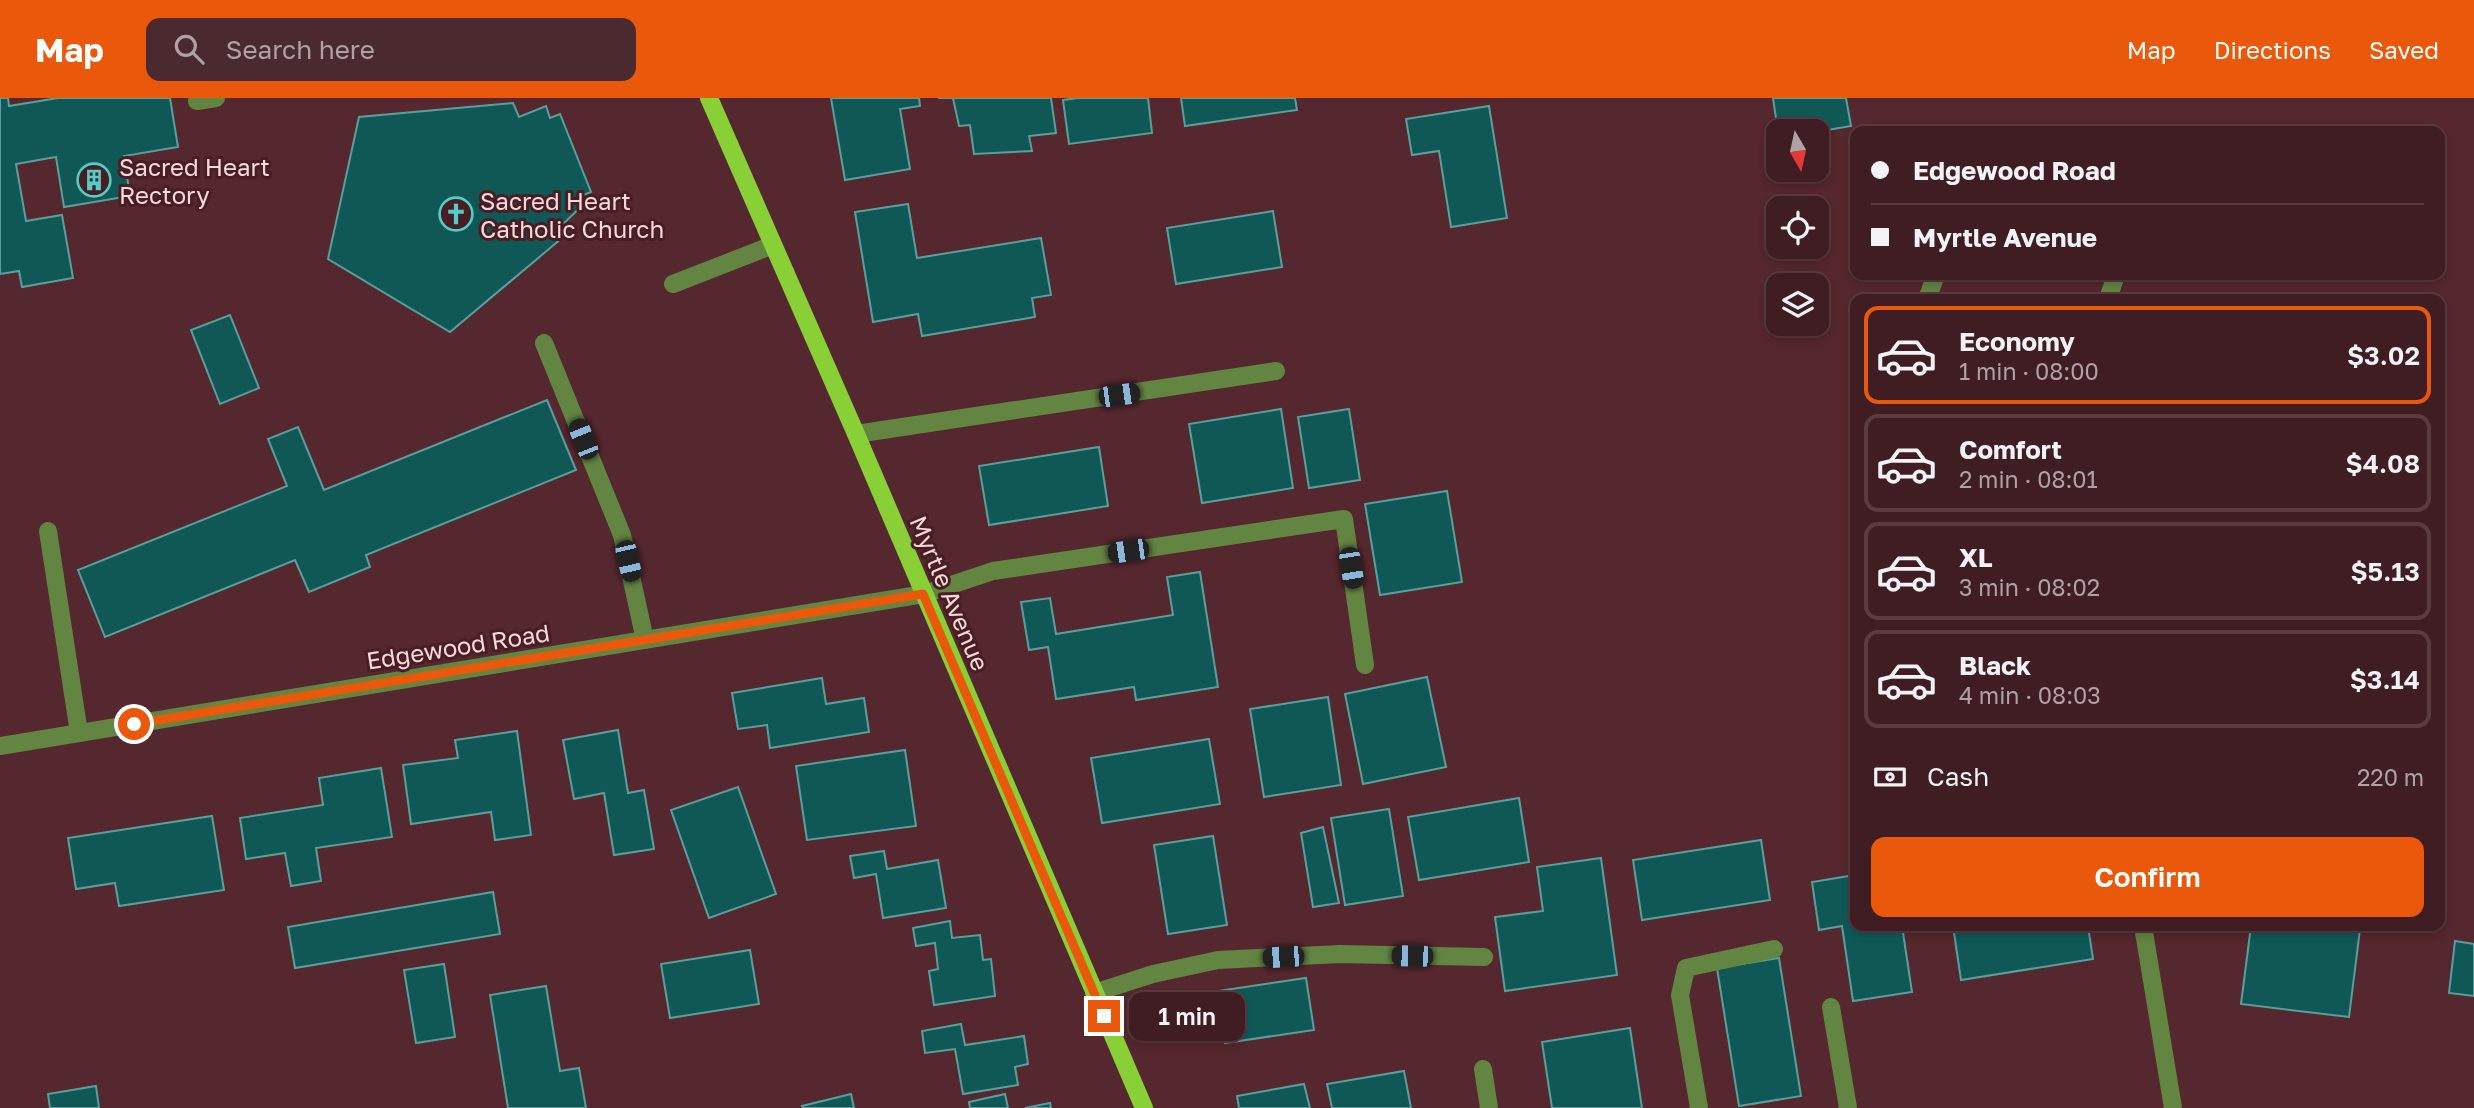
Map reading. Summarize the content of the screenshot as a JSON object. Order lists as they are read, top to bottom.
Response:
{
  "streets": {
    "main road": ["Myrtle Avenue"],
    "street": ["Edgewood Road"]
  },
  "crossings": [
    ["Myrtle Avenue", "Edgewood Road"]
  ],
  "places": {
    "building": ["Sacred Heart Rectory"],
    "church": ["Sacred Heart Catholic Church"]
  },
  "north": "bottom",
  "page": {
    "header": "Map",
    "search": "Search here",
    "nav": ["Map", "Directions", "Saved"],
    "banner": ["Edgewood Road", "Myrtle Avenue"],
    "list": [
      {
        "name": "Economy",
        "note": "1 min · 08:00",
        "value": "$3.02"
      },
      {
        "name": "Comfort",
        "note": "2 min · 08:01",
        "value": "$4.08"
      },
      {
        "name": "XL",
        "note": "3 min · 08:02",
        "value": "$5.13"
      },
      {
        "name": "Black",
        "note": "4 min · 08:03",
        "value": "$3.14"
      }
    ],
    "pay": ["Cash", "220 m"],
    "buttons": "Confirm",
    "bubble": "1 min"
  }
}
